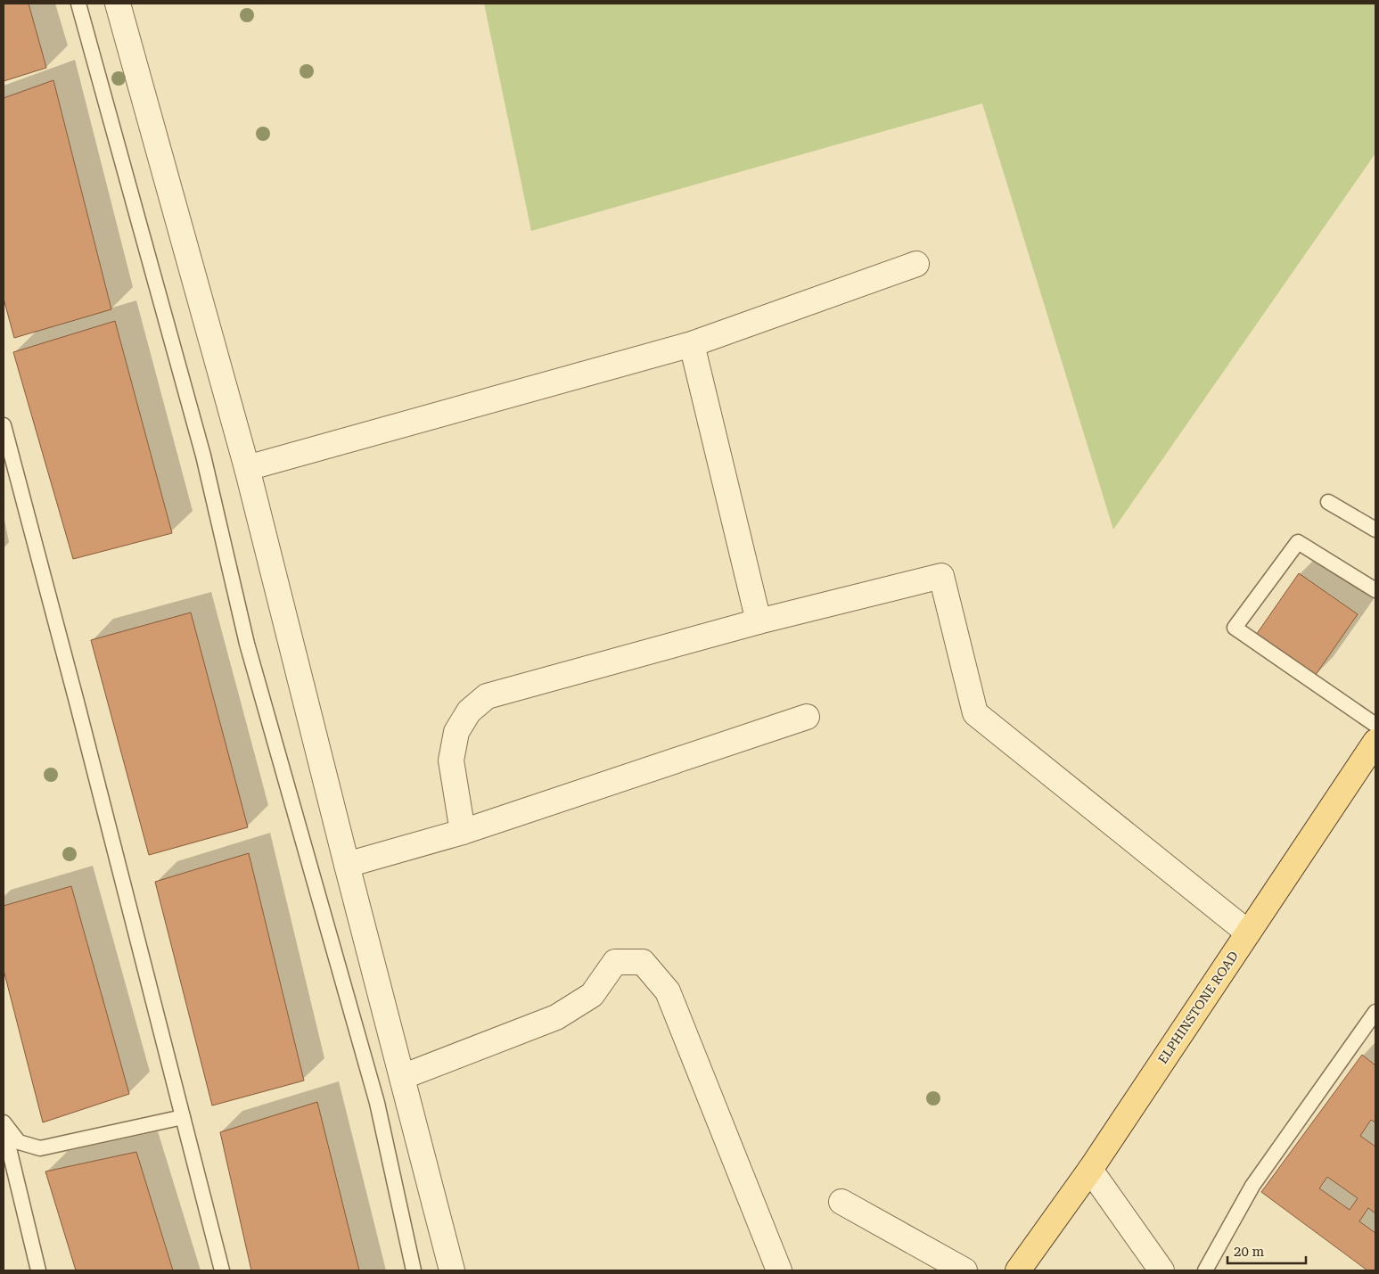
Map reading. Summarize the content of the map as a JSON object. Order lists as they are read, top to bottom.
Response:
{
  "streets": {
    "main road": ["ELPHINSTONE ROAD"]
  },
  "scale_bar": "20 m"
}
